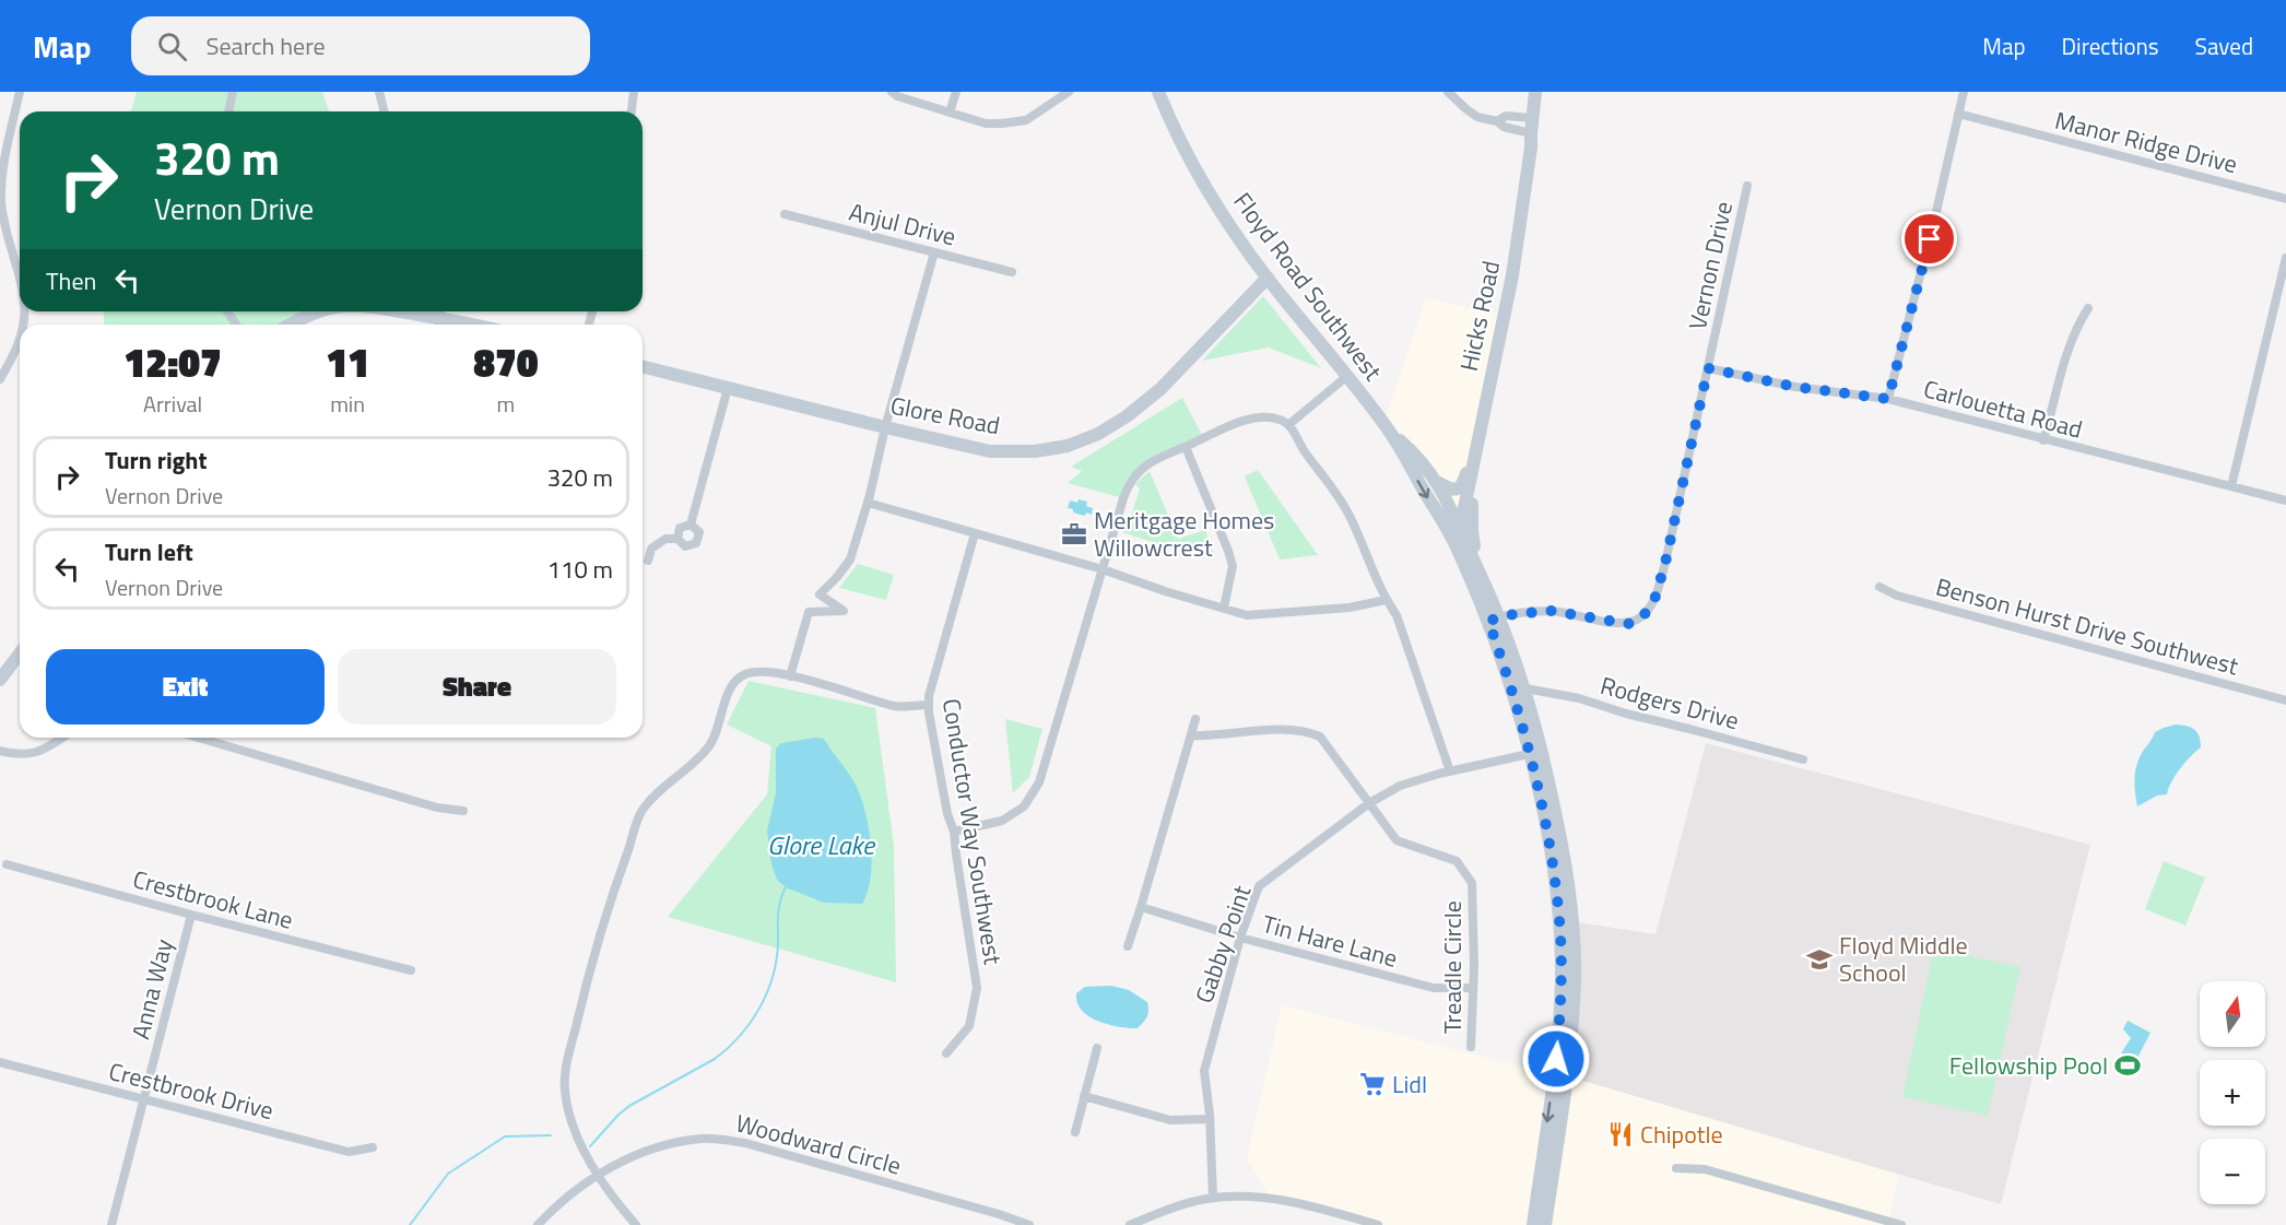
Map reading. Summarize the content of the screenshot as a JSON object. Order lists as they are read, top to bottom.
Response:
{
  "streets": {
    "main road": ["Floyd Road Southwest", "Hicks Road", "Glore Road"],
    "street": [
      "Manor Ridge Drive",
      "Anjul Drive",
      "Vernon Drive",
      "Carlouetta Road",
      "Benson Hurst Drive Southwest",
      "Rodgers Drive",
      "Conductor Way Southwest",
      "Crestbrook Lane",
      "Tin Hare Lane",
      "Gabby Point",
      "Treadle Circle",
      "Anna Way",
      "Crestbrook Drive",
      "Woodward Circle"
    ]
  },
  "crossings": [
    ["Vernon Drive", "Floyd Road Southwest"],
    ["Vernon Drive", "Carlouetta Road"],
    ["Floyd Road Southwest", "Hicks Road"],
    ["Floyd Road Southwest", "Glore Road"],
    ["Floyd Road Southwest", "Rodgers Drive"],
    ["Floyd Road Southwest", "Gabby Point"],
    ["Crestbrook Lane", "Anna Way"],
    ["Tin Hare Lane", "Gabby Point"],
    ["Tin Hare Lane", "Treadle Circle"],
    ["Gabby Point", "Treadle Circle"],
    ["Anna Way", "Crestbrook Drive"]
  ],
  "water": ["Glore Lake"],
  "places": {
    "office": ["Meritgage Homes Willowcrest"],
    "school or university": ["Floyd Middle School"],
    "sports": ["Fellowship Pool"],
    "supermarket": ["Lidl"],
    "restaurant": ["Chipotle"]
  },
  "north": "top",
  "page": {
    "header": "Map",
    "search": "Search here",
    "nav": ["Map", "Directions", "Saved"],
    "turn": ["320 m", "Vernon Drive"],
    "then": "Then",
    "eta": [
      "12:07",
      "Arrival",
      "11",
      "min",
      "870",
      "m"
    ],
    "list": [
      {
        "name": "Turn right",
        "note": "Vernon Drive",
        "value": "320 m"
      },
      {
        "name": "Turn left",
        "note": "Vernon Drive",
        "value": "110 m"
      }
    ],
    "buttons": ["Exit", "Share"],
    "map_buttons": ["+", "−"]
  }
}
